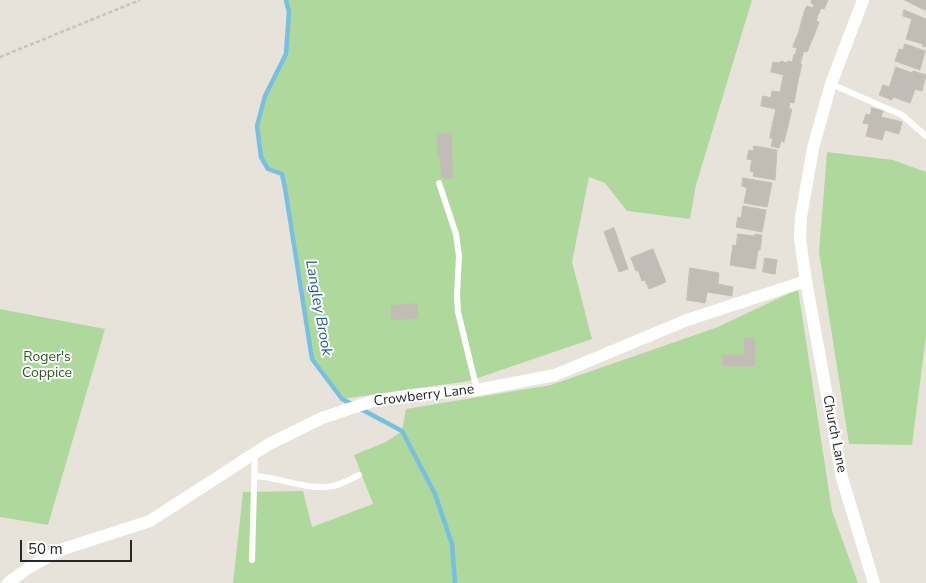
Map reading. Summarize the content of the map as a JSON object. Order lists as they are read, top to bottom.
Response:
{
  "streets": {
    "street": ["Crowberry Lane", "Church Lane"]
  },
  "crossings": [
    ["Crowberry Lane", "Church Lane"]
  ],
  "water": ["Langley Brook"],
  "parks": ["Roger's Coppice"],
  "scale_bar": "50 m"
}
